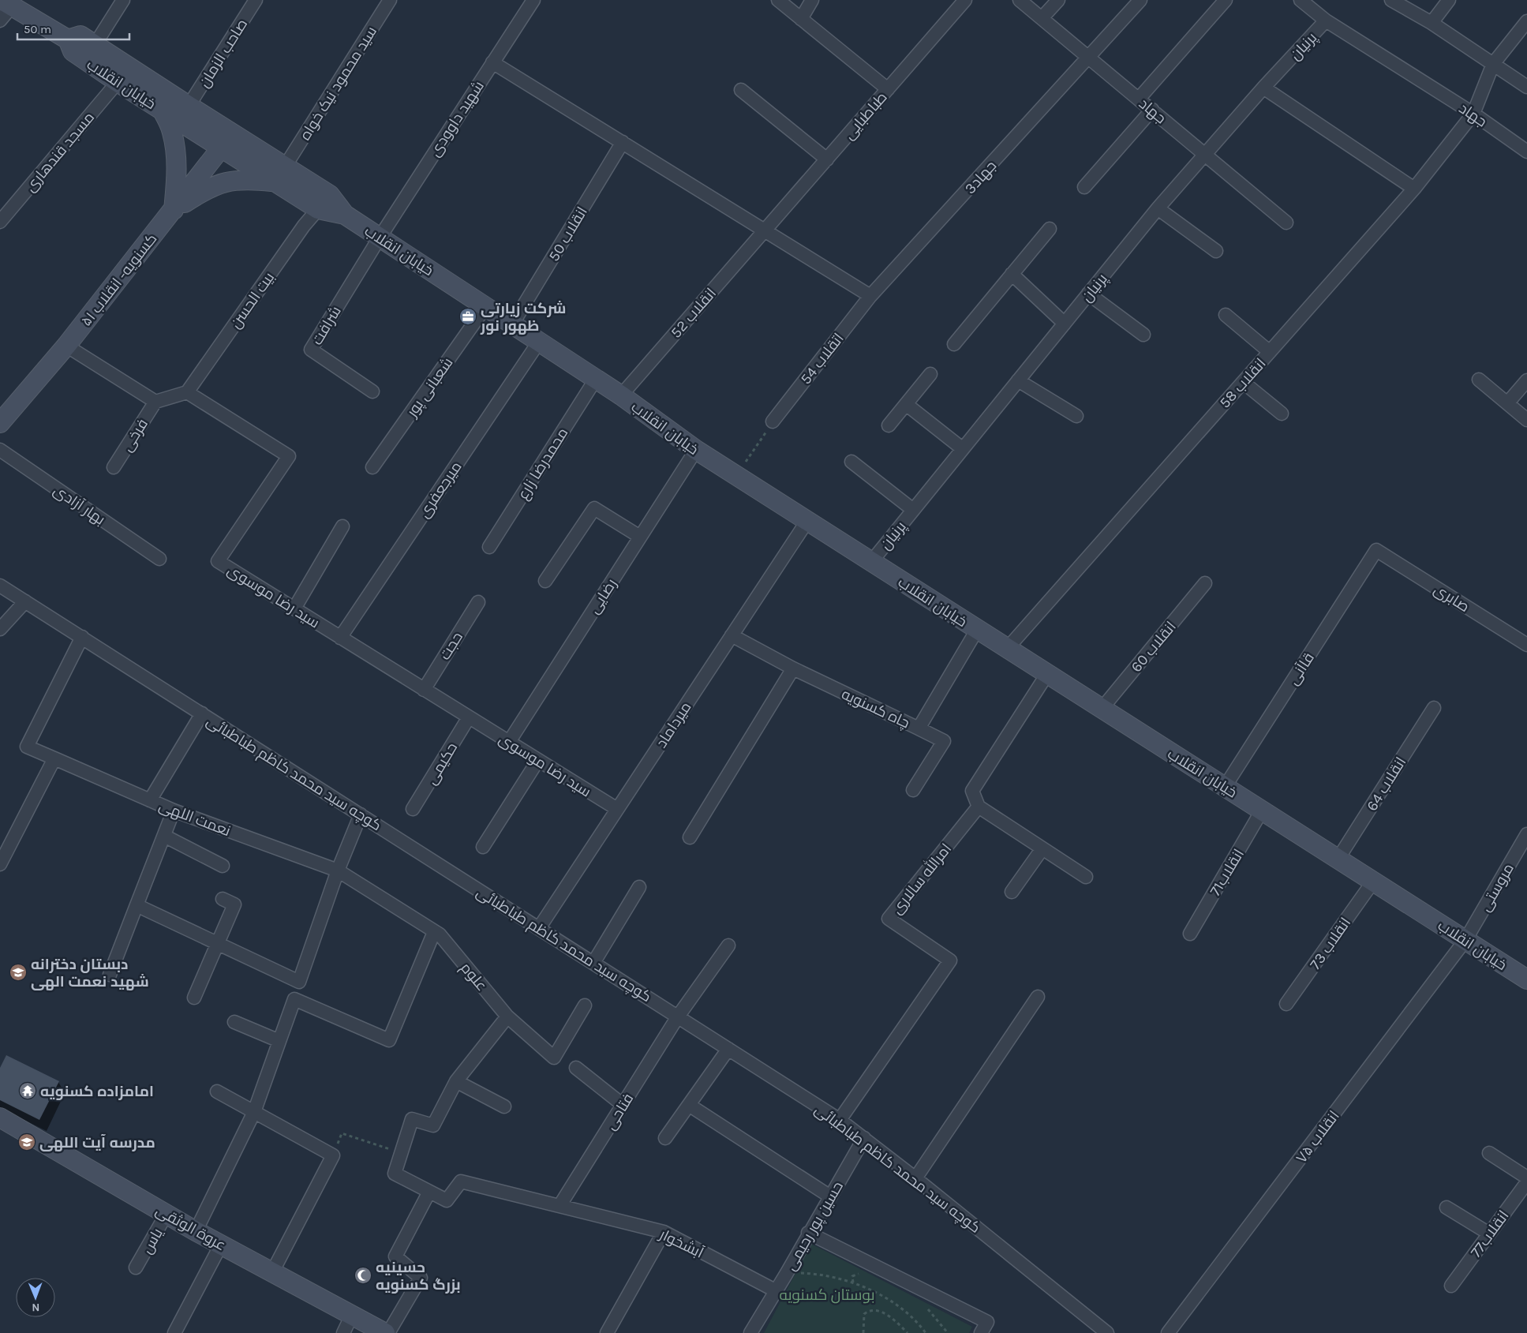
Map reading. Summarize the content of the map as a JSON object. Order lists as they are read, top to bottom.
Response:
{
  "streets": {
    "main road": ["خیابان انقلاب", "کسنویه- انقلاب ۵۱", "عروة الوثقی"],
    "street": [
      "پرنیان",
      "صاحب الزمان",
      "سید محمود نیک خواه",
      "جهاد",
      "طباطبایی",
      "شهید داوودی",
      "مسجد قندهاری",
      "جهاد3",
      "انقلاب 50",
      "بیت الحسن",
      "انقلاب 52",
      "شرافت",
      "اتقلاب 54",
      "انقلاب 58",
      "شعبانی پور",
      "فرخی",
      "محمدرضا زارع",
      "میرجعفری",
      "بهار آزادی",
      "سید رضا موسوی",
      "رضایی",
      "صابری",
      "حجت",
      "انقلاب 60",
      "قاآنی",
      "چاه کسنویه",
      "میرداماد",
      "حکیمی",
      "کوچه سید محمد کاظم طباطبائی",
      "انقلاب 64",
      "نعمت اللهی",
      "انقلاب71",
      "امرالله سالاری",
      "مروستی",
      "انقلاب 73",
      "علوم",
      "فتاحی",
      "انقلاب ۷۵",
      "حسین پور رحیمی",
      "انقلاب77",
      "یاس",
      "آبشخوار"
    ]
  },
  "crossings": [
    ["پرنیان", "خیابان انقلاب"],
    ["پرنیان", "جهاد"],
    ["صاحب الزمان", "خیابان انقلاب"],
    ["سید محمود نیک خواه", "خیابان انقلاب"],
    ["خیابان انقلاب", "شهید داوودی"],
    ["خیابان انقلاب", "مسجد قندهاری"],
    ["خیابان انقلاب", "انقلاب 50"],
    ["خیابان انقلاب", "کسنویه- انقلاب ۵۱"],
    ["خیابان انقلاب", "بیت الحسن"],
    ["خیابان انقلاب", "انقلاب 52"],
    ["خیابان انقلاب", "شرافت"],
    ["خیابان انقلاب", "انقلاب 58"],
    ["خیابان انقلاب", "شعبانی پور"],
    ["خیابان انقلاب", "محمدرضا زارع"],
    ["خیابان انقلاب", "میرجعفری"],
    ["خیابان انقلاب", "رضایی"],
    ["خیابان انقلاب", "انقلاب 60"],
    ["خیابان انقلاب", "قاآنی"],
    ["خیابان انقلاب", "چاه کسنویه"],
    ["خیابان انقلاب", "میرداماد"],
    ["خیابان انقلاب", "انقلاب 64"],
    ["خیابان انقلاب", "انقلاب71"],
    ["خیابان انقلاب", "مروستی"],
    ["خیابان انقلاب", "انقلاب 73"],
    ["خیابان انقلاب", "انقلاب ۷۵"],
    ["جهاد", "جهاد3"],
    ["جهاد", "انقلاب 58"],
    ["طباطبایی", "انقلاب 52"],
    ["شهید داوودی", "شرافت"],
    ["جهاد3", "اتقلاب 54"],
    ["بیت الحسن", "سید رضا موسوی"],
    ["میرجعفری", "سید رضا موسوی"],
    ["سید رضا موسوی", "رضایی"],
    ["سید رضا موسوی", "حجت"],
    ["سید رضا موسوی", "میرداماد"],
    ["سید رضا موسوی", "حکیمی"],
    ["صابری", "قاآنی"],
    ["چاه کسنویه", "میرداماد"],
    ["میرداماد", "کوچه سید محمد کاظم طباطبائی"],
    ["کوچه سید محمد کاظم طباطبائی", "نعمت اللهی"],
    ["کوچه سید محمد کاظم طباطبائی", "امرالله سالاری"],
    ["کوچه سید محمد کاظم طباطبائی", "فتاحی"],
    ["کوچه سید محمد کاظم طباطبائی", "حسین پور رحیمی"],
    ["نعمت اللهی", "علوم"],
    ["مروستی", "انقلاب ۷۵"],
    ["فتاحی", "آبشخوار"],
    ["حسین پور رحیمی", "آبشخوار"],
    ["عروة الوثقی", "یاس"]
  ],
  "parks": ["بوستان کسنویه"],
  "places": {
    "office": ["شرکت زیارتی ظهور نور"],
    "school or university": ["دبستان دخترانه شهید نعمت الهی", "مدرسه آیت اللهی"],
    "temple": ["امامزاده کسنویه"],
    "mosque": ["حسینیه بزرگ کسنویه"]
  },
  "scale_bar": "50 m",
  "north": "bottom"
}
